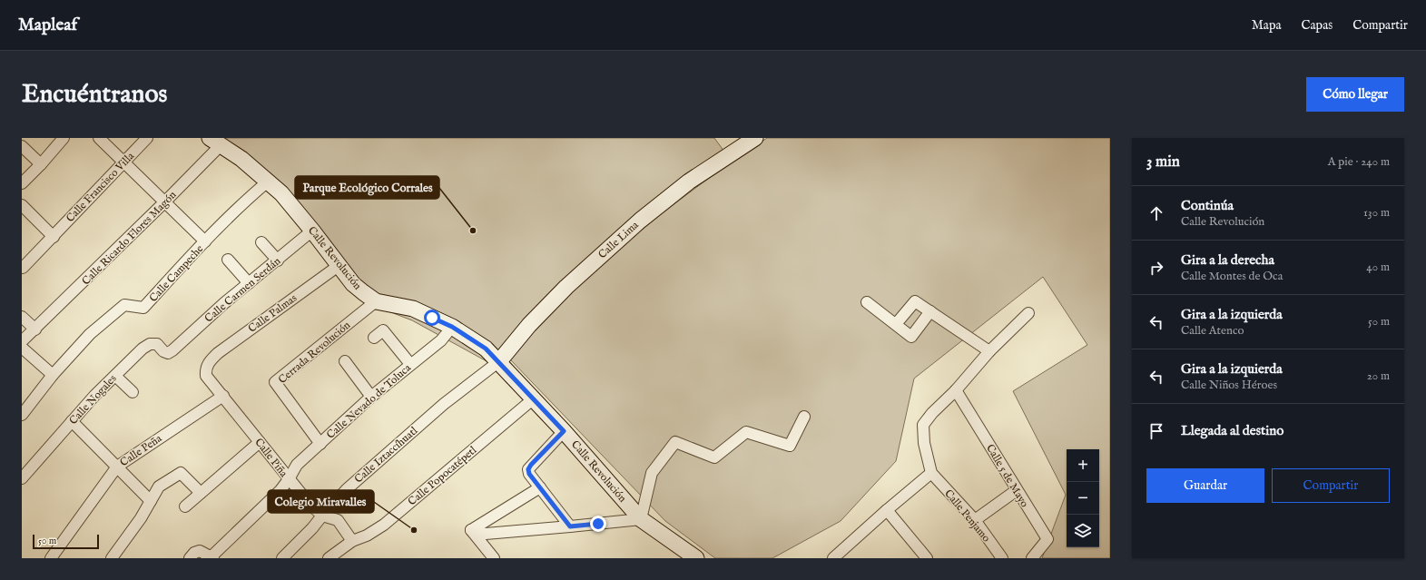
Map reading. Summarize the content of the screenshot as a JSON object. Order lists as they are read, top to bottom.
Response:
{
  "streets": {
    "street": [
      "Calle Francisco Villa",
      "Calle Ricardo Flores Magón",
      "Calle Lima",
      "Calle Revolución",
      "Calle Campeche",
      "Calle Carmen Serdán",
      "Calle Palmas",
      "Cerrada Revolución",
      "Calle Nogales",
      "Calle Nevado de Toluca",
      "Calle Peña",
      "Calle Iztaccíhuatl",
      "Calle Piña",
      "Calle Popocatépetl",
      "Calle 5 de Mayo",
      "Calle Penjamo"
    ]
  },
  "crossings": [
    ["Calle Ricardo Flores Magón", "Calle Revolución"],
    ["Calle Lima", "Calle Revolución"],
    ["Calle Lima", "Calle Iztaccíhuatl"],
    ["Calle Revolución", "Calle Campeche"],
    ["Calle Revolución", "Calle Carmen Serdán"],
    ["Calle Revolución", "Calle Palmas"],
    ["Calle Revolución", "Cerrada Revolución"],
    ["Calle Revolución", "Calle Nevado de Toluca"],
    ["Calle Revolución", "Calle Iztaccíhuatl"],
    ["Calle Revolución", "Calle Popocatépetl"],
    ["Calle Carmen Serdán", "Calle Nogales"],
    ["Calle Palmas", "Calle Piña"],
    ["Cerrada Revolución", "Calle Nevado de Toluca"],
    ["Calle Nevado de Toluca", "Calle Piña"],
    ["Calle Peña", "Calle Piña"],
    ["Calle Iztaccíhuatl", "Calle Piña"],
    ["Calle Piña", "Calle Popocatépetl"]
  ],
  "places": ["Parque Ecológico Corrales", "Colegio Miravalles"],
  "scale_bar": "50 m",
  "page": {
    "header": "Mapleaf",
    "nav": ["Mapa", "Capas", "Compartir"],
    "buttons": [
      "Cómo llegar",
      ["Guardar", "Compartir"]
    ],
    "title": "Encuéntranos",
    "heading": ["3 min", "A pie · 240 m"],
    "list": [
      ["Continúa", "Calle Revolución", "130 m"],
      ["Gira a la derecha", "Calle Montes de Oca", "40 m"],
      ["Gira a la izquierda", "Calle Atenco", "50 m"],
      ["Gira a la izquierda", "Calle Niños Héroes", "20 m"],
      "Llegada al destino"
    ],
    "map_buttons": ["+", "−"],
    "scale": "50 m"
  }
}
